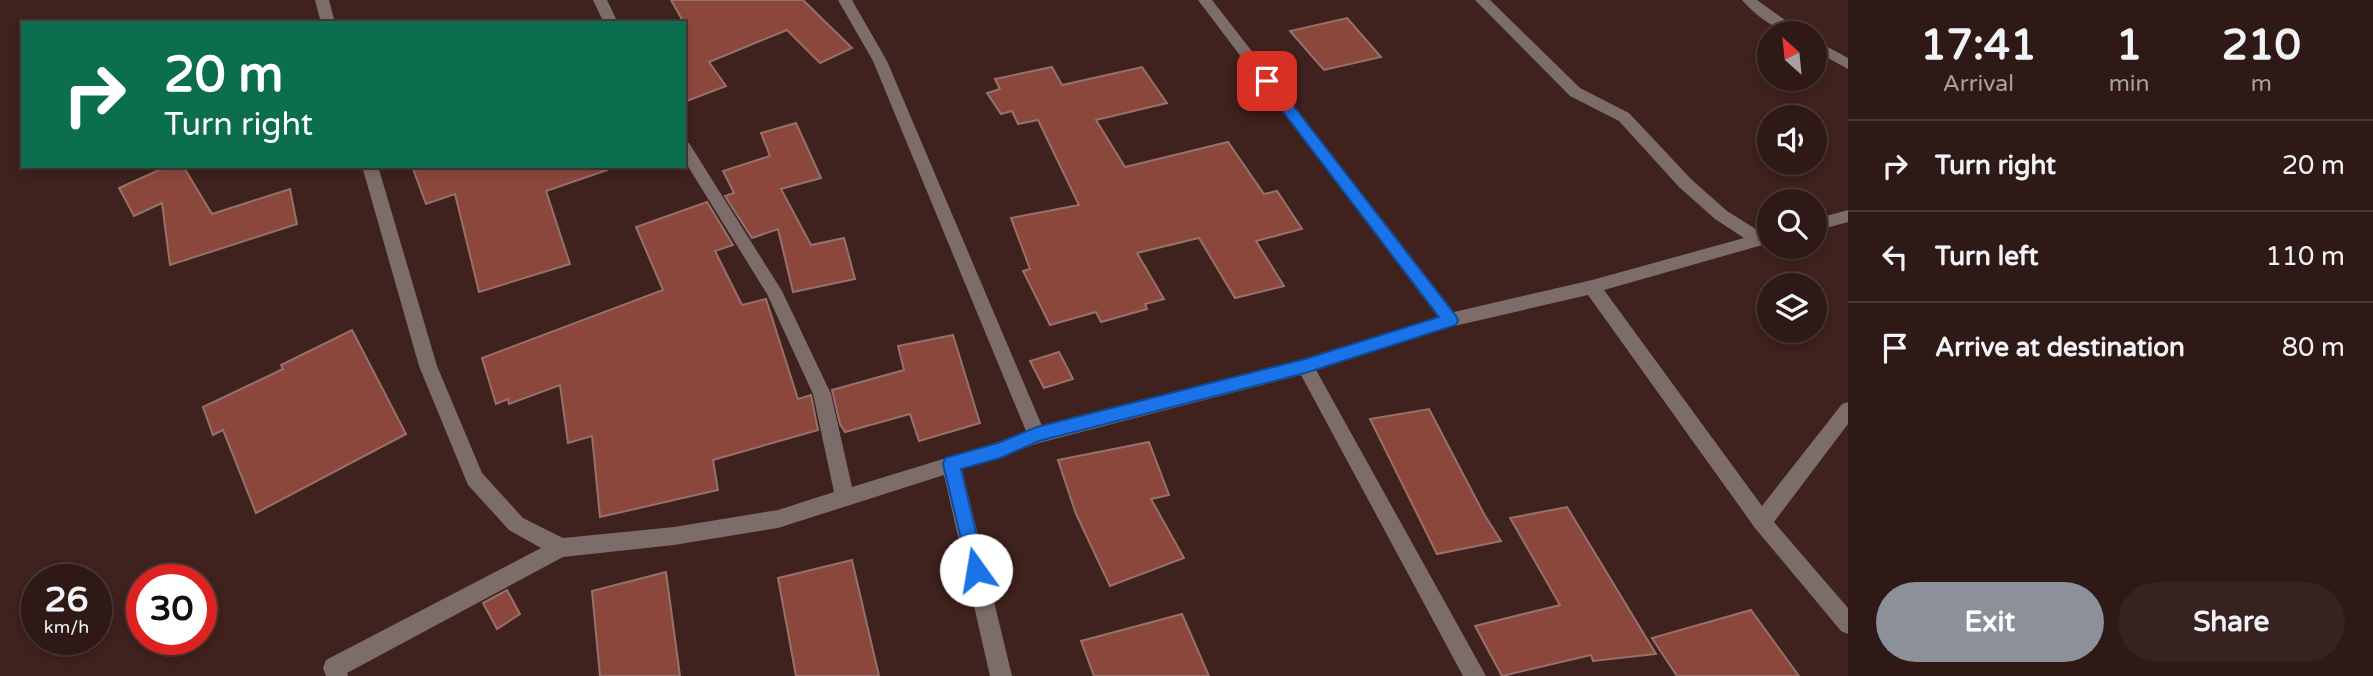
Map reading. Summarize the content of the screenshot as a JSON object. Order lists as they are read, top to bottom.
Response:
{
  "north": "top left",
  "page": {
    "eta": [
      "17:41",
      "Arrival",
      "1",
      "min",
      "210",
      "m"
    ],
    "turn": ["20 m", "Turn right"],
    "list": [
      {
        "name": "Turn right",
        "value": "20 m"
      },
      {
        "name": "Turn left",
        "value": "110 m"
      },
      {
        "name": "Arrive at destination",
        "value": "80 m"
      }
    ],
    "speed": "26 km/h",
    "limit": "30",
    "buttons": ["Exit", "Share"]
  }
}
